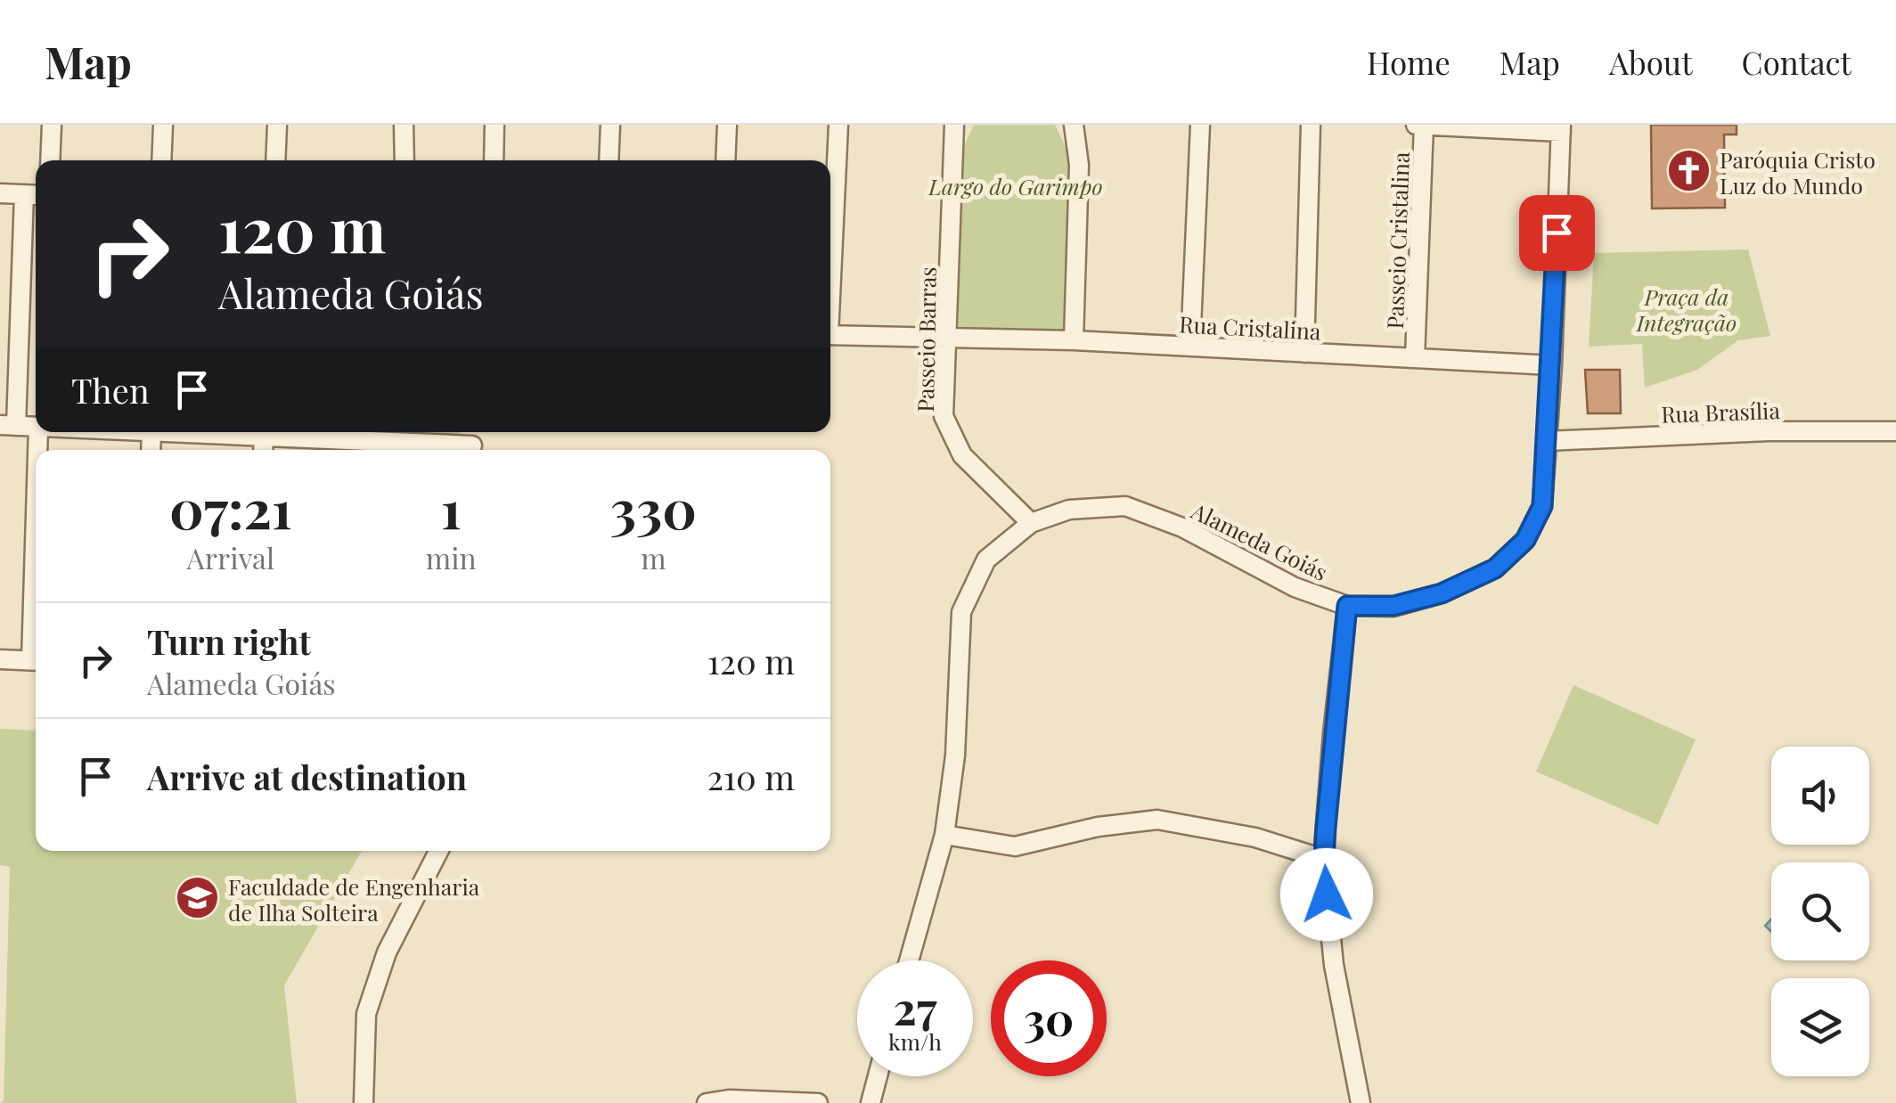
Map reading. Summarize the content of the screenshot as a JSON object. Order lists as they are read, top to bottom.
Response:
{
  "streets": {
    "street": [
      "Passeio Cristalina",
      "Rua Cristalina",
      "Passeio Barras",
      "Rua Brasília",
      "Alameda Goiás"
    ]
  },
  "crossings": [
    ["Passeio Cristalina", "Rua Cristalina"],
    ["Rua Cristalina", "Passeio Barras"],
    ["Rua Cristalina", "Alameda Goiás"],
    ["Passeio Barras", "Alameda Goiás"],
    ["Rua Brasília", "Alameda Goiás"]
  ],
  "parks": ["Largo do Garimpo", "Praça da Integração"],
  "places": {
    "church": ["Paróquia Cristo Luz do Mundo"],
    "school or university": ["Faculdade de Engenharia de Ilha Solteira"]
  },
  "page": {
    "header": "Map",
    "nav": [
      "Home",
      "Map",
      "About",
      "Contact"
    ],
    "turn": ["120 m", "Alameda Goiás"],
    "then": "Then",
    "eta": [
      "07:21",
      "Arrival",
      "1",
      "min",
      "330",
      "m"
    ],
    "list": [
      {
        "name": "Turn right",
        "note": "Alameda Goiás",
        "value": "120 m"
      },
      {
        "name": "Arrive at destination",
        "value": "210 m"
      }
    ],
    "speed": "27 km/h",
    "limit": "30"
  }
}
